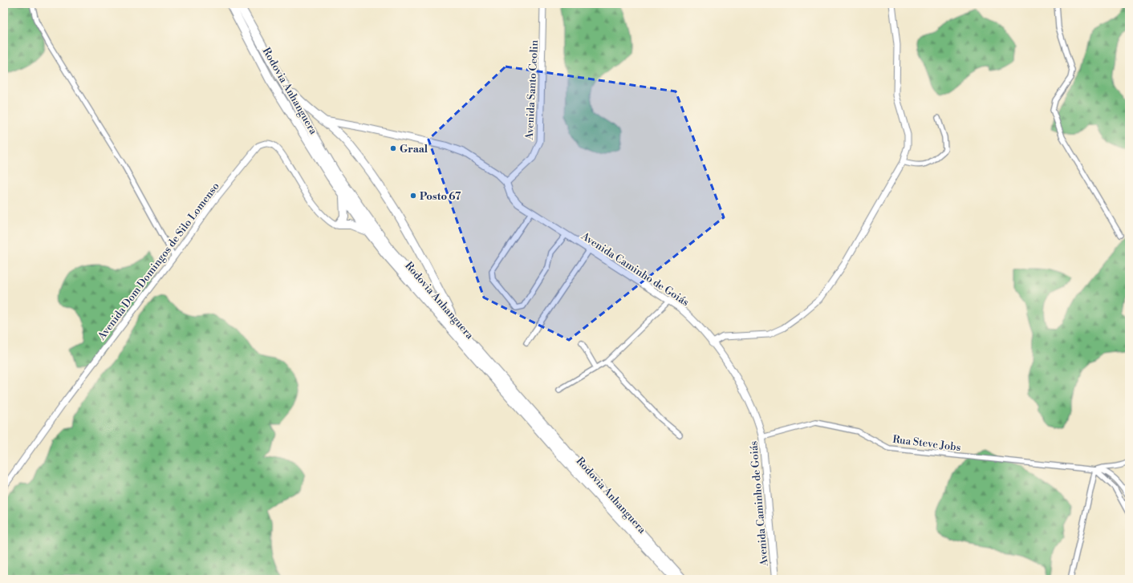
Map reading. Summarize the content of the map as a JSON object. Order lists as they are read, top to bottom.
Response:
{
  "streets": {
    "highway": ["Rodovia Anhanguera"],
    "main road": ["Avenida Caminho de Goiás"],
    "street": ["Avenida Santo Ceolin", "Avenida Dom Domingos de Silo Lomenso", "Rua Steve Jobs"]
  },
  "crossings": [
    ["Avenida Santo Ceolin", "Avenida Caminho de Goiás"],
    ["Avenida Caminho de Goiás", "Rua Steve Jobs"]
  ],
  "places": ["Graal", "Posto 67"]
}
